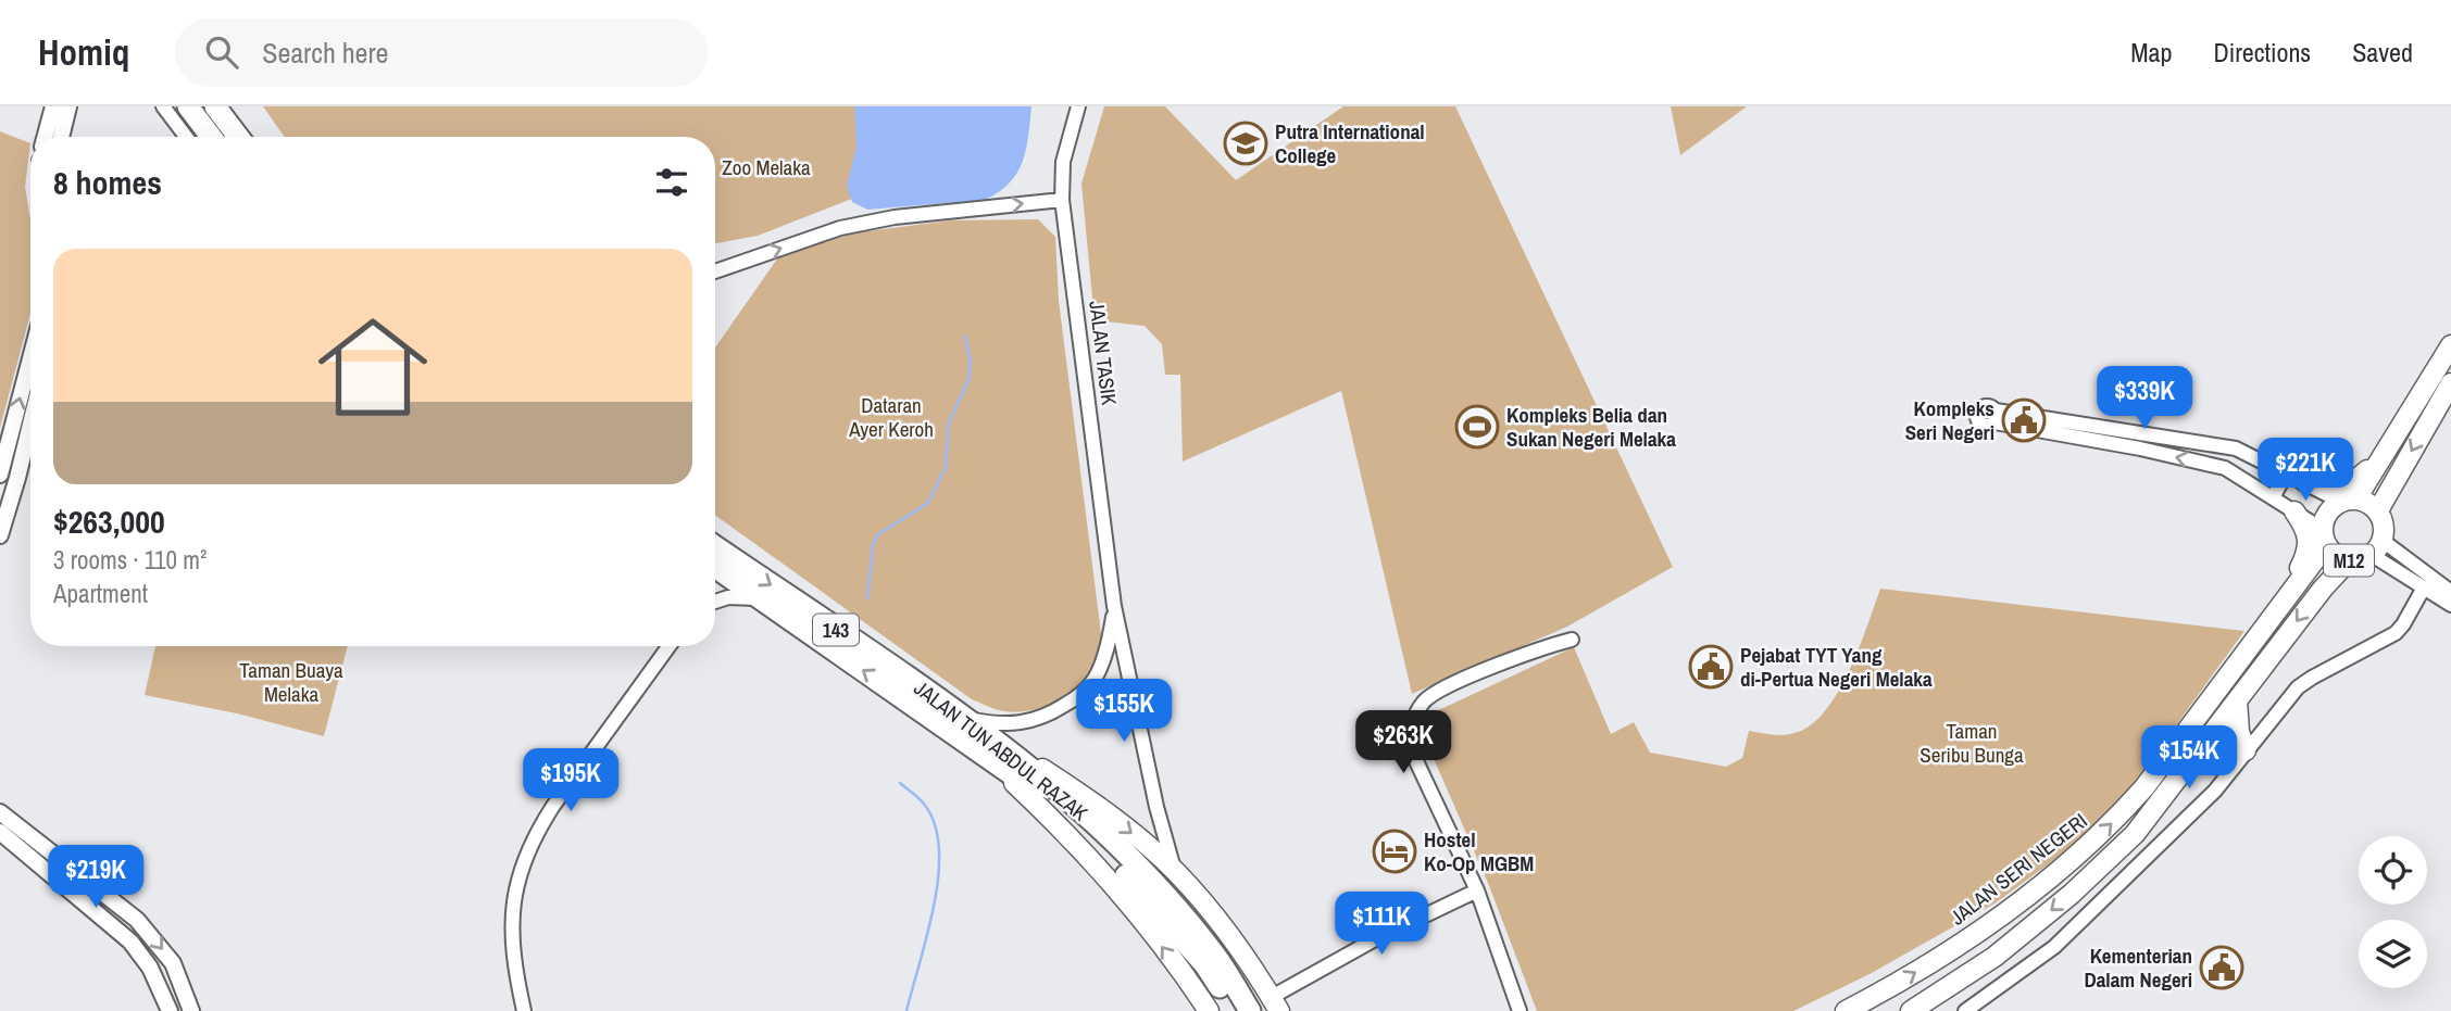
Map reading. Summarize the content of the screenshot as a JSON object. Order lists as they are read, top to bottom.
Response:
{
  "streets": {
    "highway": ["143", "JALAN TUN ABDUL RAZAK"],
    "main road": ["M12", "JALAN SERI NEGERI"],
    "street": ["JALAN TASIK"]
  },
  "crossings": [
    ["JALAN TASIK", "JALAN TUN ABDUL RAZAK"],
    ["M12", "JALAN SERI NEGERI"]
  ],
  "parks": [
    "Zoo Melaka",
    "Dataran Ayer Keroh",
    "Taman Buaya Melaka",
    "Taman Seribu Bunga"
  ],
  "places": {
    "school or university": ["Putra International College"],
    "public building": ["Kompleks Seri Negeri", "Pejabat TYT Yang di-Pertua Negeri Melaka", "Kementerian Dalam Negeri"],
    "sports": ["Kompleks Belia dan Sukan Negeri Melaka"],
    "hotel": ["Hostel Ko-Op MGBM"]
  },
  "page": {
    "header": "Homiq",
    "search": "Search here",
    "nav": ["Map", "Directions", "Saved"],
    "heading": "8 homes",
    "list": [
      {
        "name": "$263,000",
        "note": "3 rooms · 110 m² · Apartment"
      }
    ],
    "price": [
      "$339K",
      "$221K",
      "$155K",
      "$263K",
      "$154K",
      "$195K",
      "$219K",
      "$111K"
    ]
  }
}
